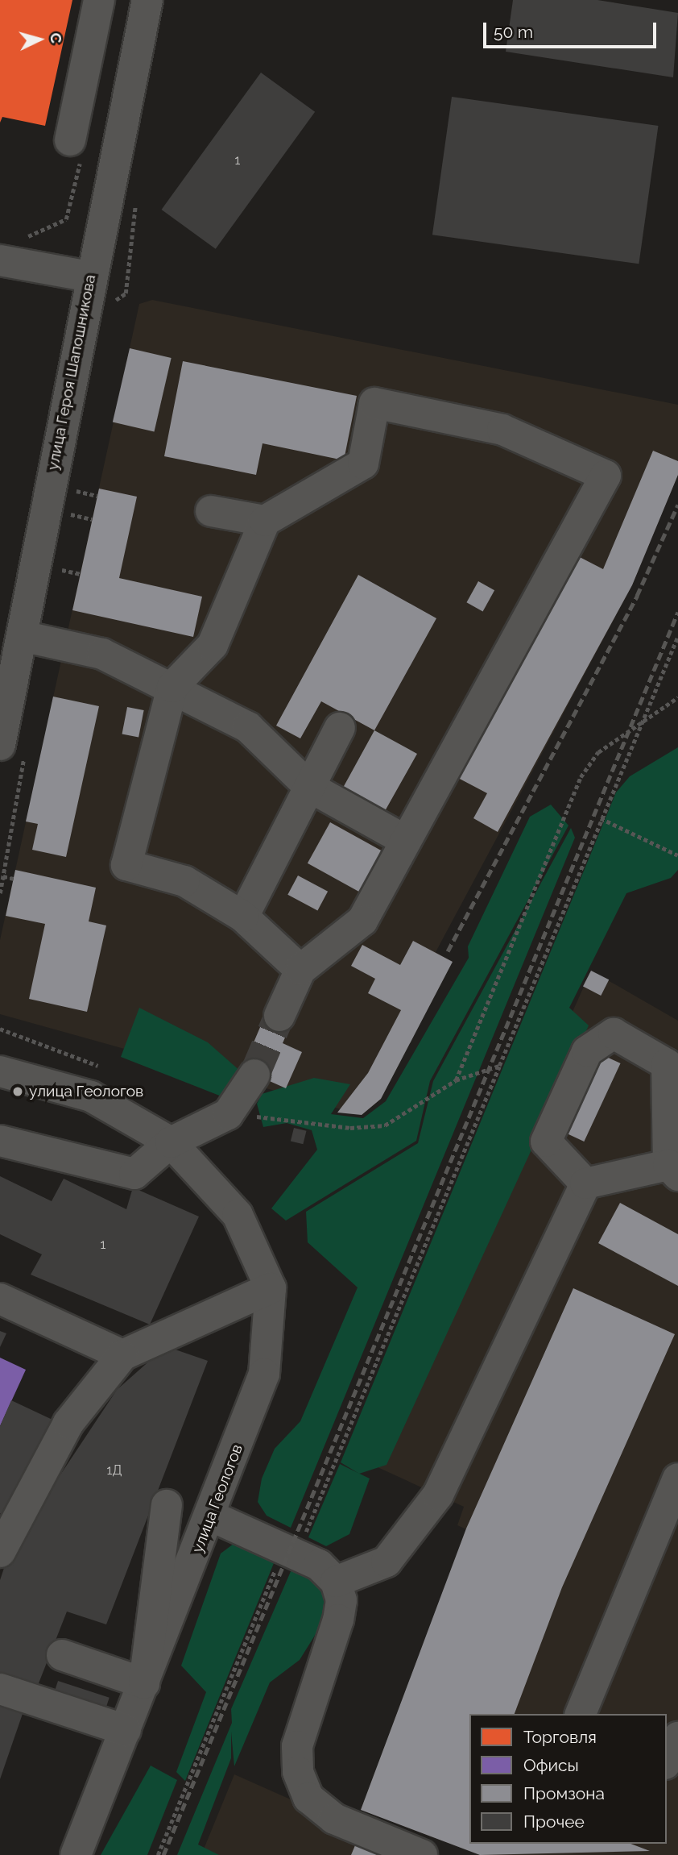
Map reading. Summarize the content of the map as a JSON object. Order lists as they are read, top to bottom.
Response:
{
  "streets": {
    "street": ["улица Героя Шапошникова", "улица Геологов"]
  },
  "places": ["улица Геологов"],
  "house_numbers": ["1", "1", "1Д"],
  "legend": [
    "Торговля",
    "Офисы",
    "Промзона",
    "Прочее"
  ],
  "scale_bar": "50 m",
  "north": "right"
}
